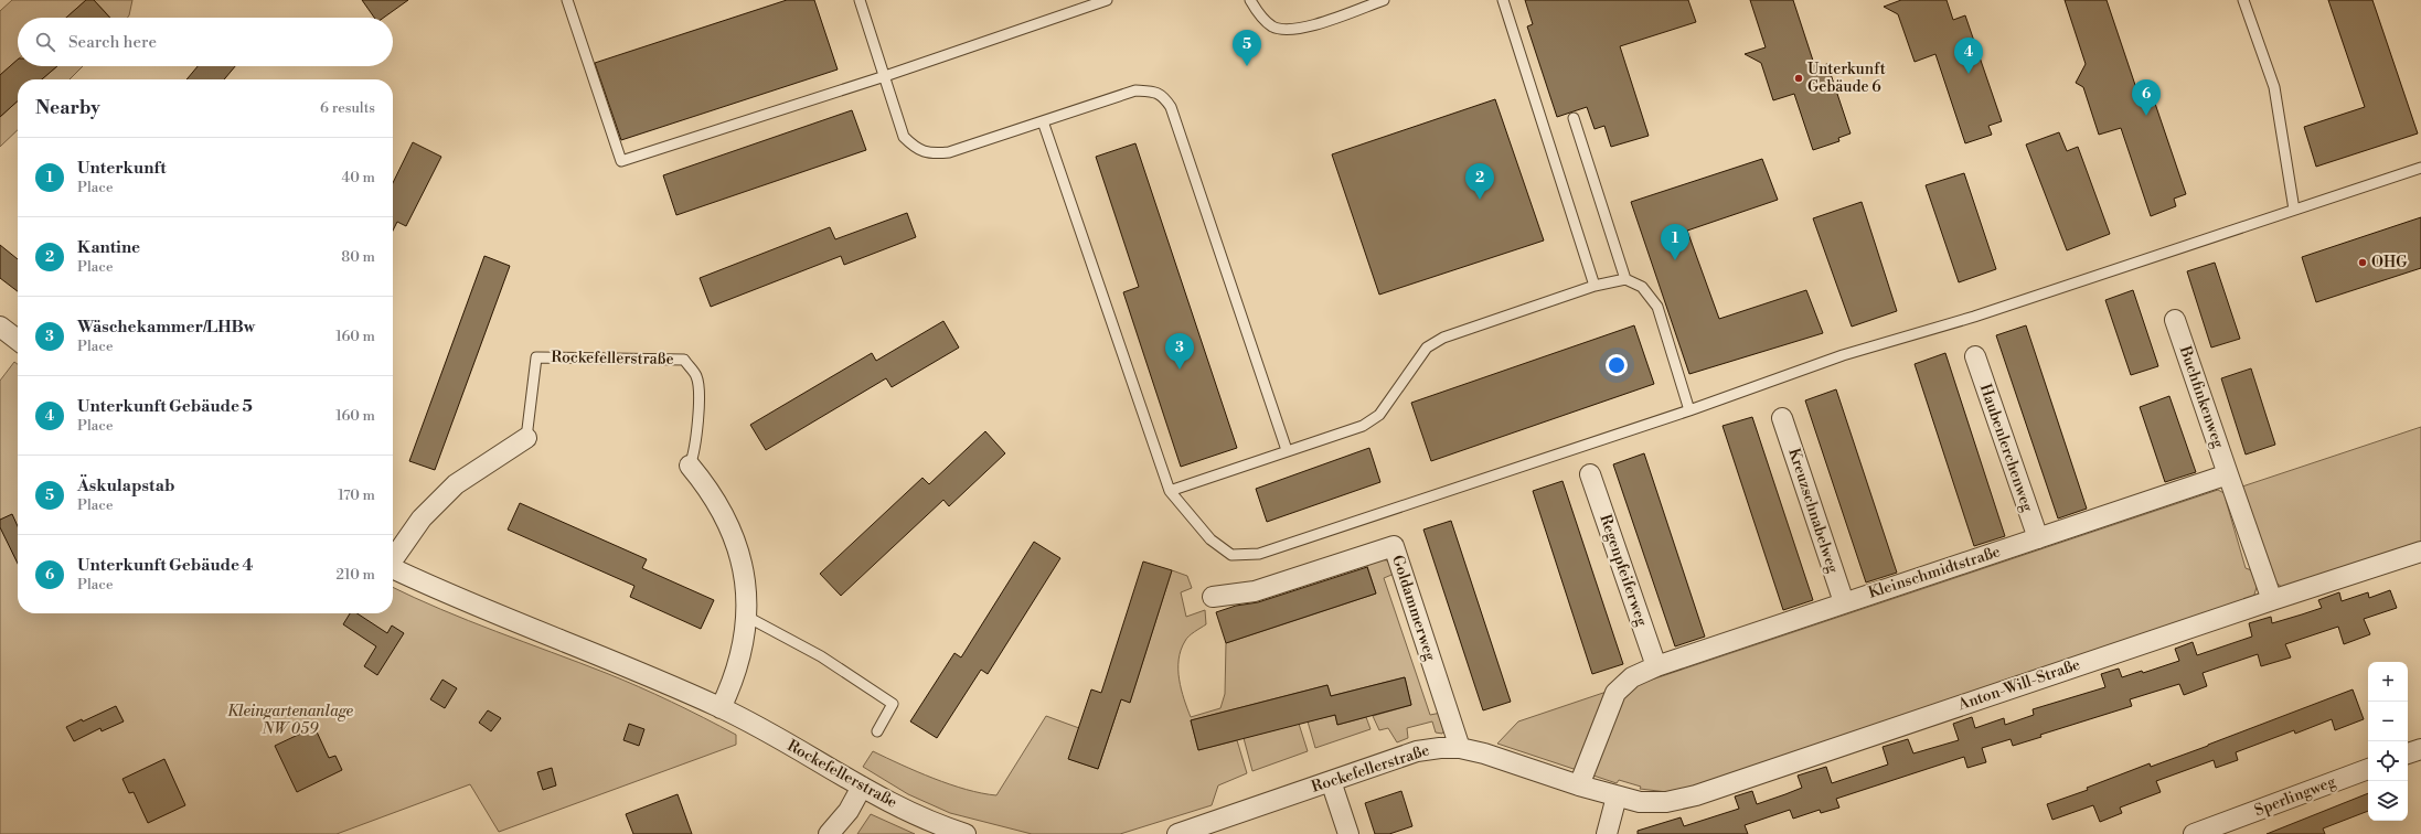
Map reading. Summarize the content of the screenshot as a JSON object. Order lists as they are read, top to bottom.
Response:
{
  "streets": {
    "street": [
      "Rockefellerstraße",
      "Buchfinkenweg",
      "Haubenlerchenweg",
      "Kreuzschnabelweg",
      "Regenpfeiferweg",
      "Kleinschmidtstraße",
      "Goldammerweg",
      "Anton-Will-Straße",
      "Sperlingweg"
    ]
  },
  "crossings": [
    ["Rockefellerstraße", "Kleinschmidtstraße"],
    ["Rockefellerstraße", "Goldammerweg"],
    ["Rockefellerstraße", "Anton-Will-Straße"],
    ["Buchfinkenweg", "Kleinschmidtstraße"],
    ["Haubenlerchenweg", "Kleinschmidtstraße"],
    ["Kreuzschnabelweg", "Kleinschmidtstraße"],
    ["Regenpfeiferweg", "Kleinschmidtstraße"]
  ],
  "parks": ["Kleingartenanlage NW 059"],
  "places": ["Unterkunft Gebäude 6", "OHG"],
  "page": {
    "search": "Search here",
    "pins": [
      "5",
      "4",
      "6",
      "2",
      "1",
      "3"
    ],
    "heading": ["Nearby", "6 results"],
    "list": [
      {
        "mark": "1",
        "name": "Unterkunft",
        "note": "Place",
        "value": "40 m"
      },
      {
        "mark": "2",
        "name": "Kantine",
        "note": "Place",
        "value": "80 m"
      },
      {
        "mark": "3",
        "name": "Wäschekammer/LHBw",
        "note": "Place",
        "value": "160 m"
      },
      {
        "mark": "4",
        "name": "Unterkunft Gebäude 5",
        "note": "Place",
        "value": "160 m"
      },
      {
        "mark": "5",
        "name": "Äskulapstab",
        "note": "Place",
        "value": "170 m"
      },
      {
        "mark": "6",
        "name": "Unterkunft Gebäude 4",
        "note": "Place",
        "value": "210 m"
      }
    ],
    "map_buttons": ["+", "−"]
  }
}
